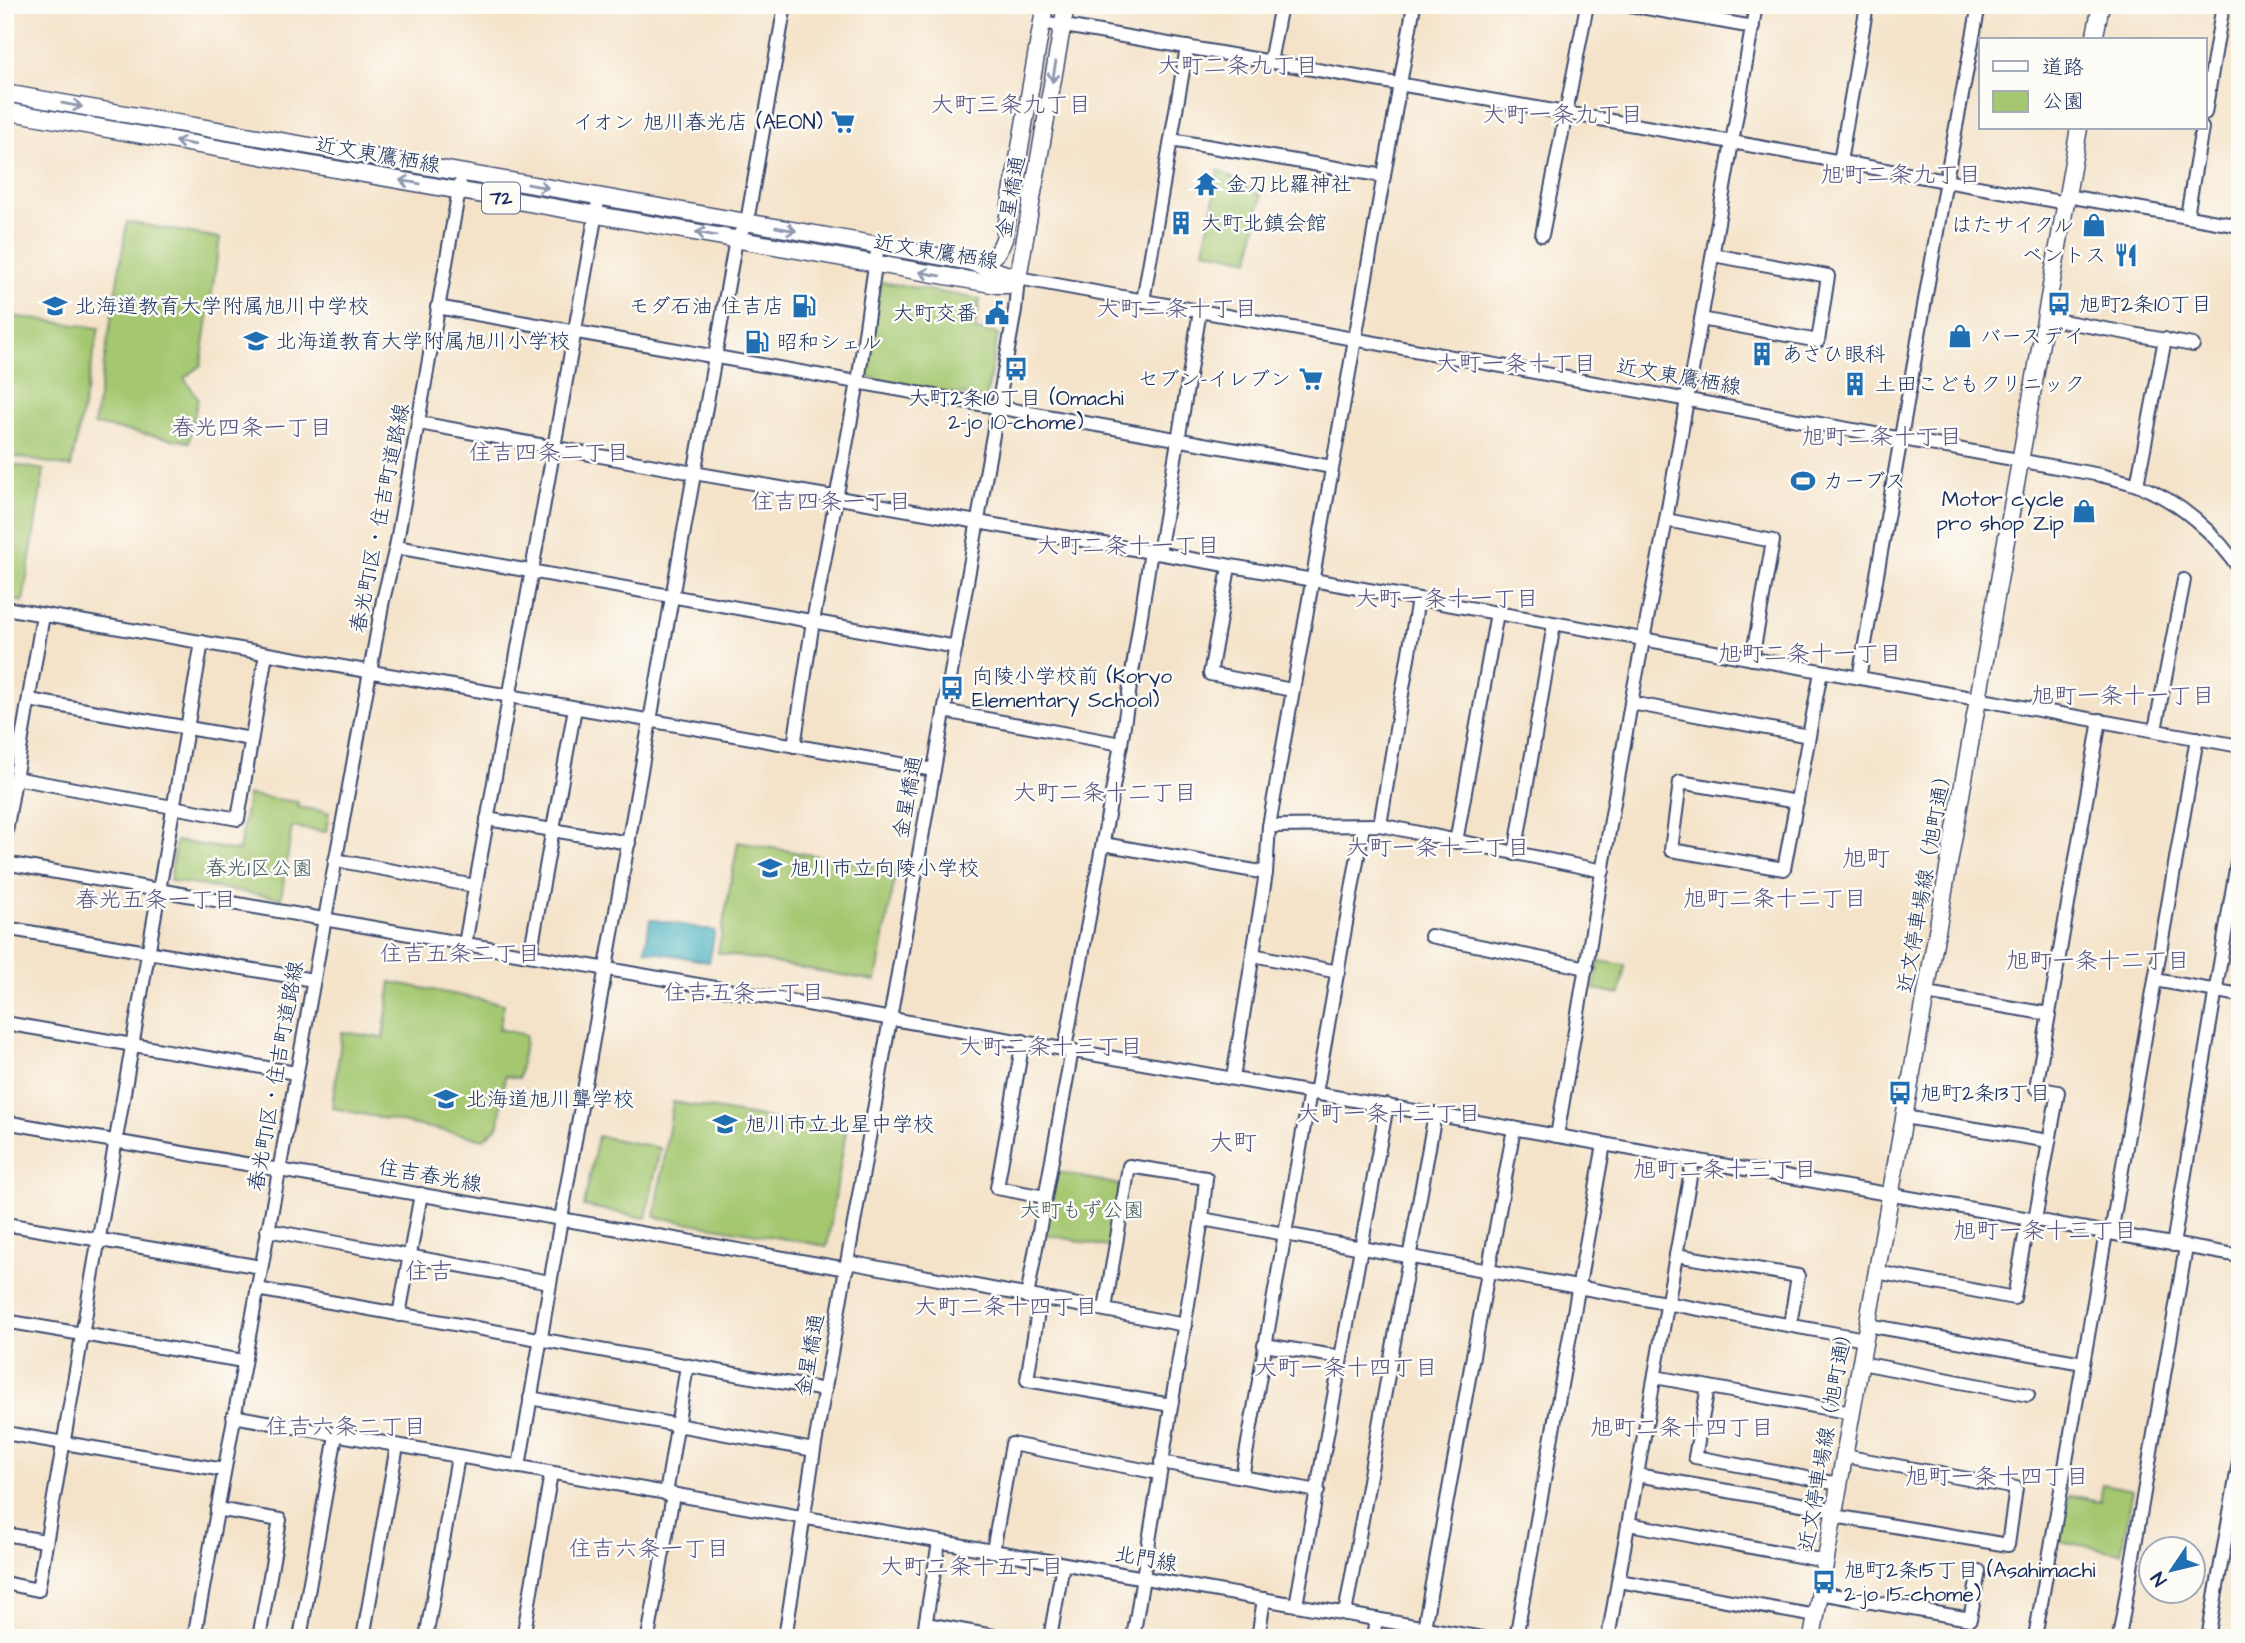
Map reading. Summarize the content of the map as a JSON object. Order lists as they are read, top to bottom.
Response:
{
  "streets": {
    "main road": [
      "近文東鷹栖線",
      "金星橋通",
      "72",
      "近文停車場線（旭町通）"
    ],
    "street": ["春光町1区・住吉町道路線", "住吉春光線", "北門線"]
  },
  "crossings": [
    ["近文東鷹栖線", "金星橋通"],
    ["近文東鷹栖線", "72"],
    ["近文東鷹栖線", "春光町1区・住吉町道路線"],
    ["近文東鷹栖線", "近文停車場線（旭町通）"],
    ["金星橋通", "72"],
    ["金星橋通", "住吉春光線"],
    ["金星橋通", "北門線"],
    ["春光町1区・住吉町道路線", "住吉春光線"]
  ],
  "districts": [
    "大町二条九丁目",
    "大町三条九丁目",
    "大町一条九丁目",
    "旭町二条九丁目",
    "大町二条十丁目",
    "大町一条十丁目",
    "春光四条一丁目",
    "旭町二条十丁目",
    "住吉四条二丁目",
    "住吉四条一丁目",
    "大町二条十一丁目",
    "大町一条十一丁目",
    "旭町二条十一丁目",
    "旭町一条十一丁目",
    "大町二条十二丁目",
    "大町一条十二丁目",
    "旭町",
    "旭町二条十二丁目",
    "春光五条一丁目",
    "住吉五条二丁目",
    "旭町一条十二丁目",
    "住吉五条一丁目",
    "大町二条十三丁目",
    "大町一条十三丁目",
    "大町",
    "旭町二条十三丁目",
    "旭町一条十三丁目",
    "住吉",
    "大町二条十四丁目",
    "大町一条十四丁目",
    "住吉六条二丁目",
    "旭町二条十四丁目",
    "旭町一条十四丁目",
    "住吉六条一丁目",
    "大町二条十五丁目"
  ],
  "parks": ["春光1区公園", "大町もず公園"],
  "places": {
    "supermarket": ["イオン 旭川春光店 (AEON)", "セブン-イレブン"],
    "temple": ["金刀比羅神社"],
    "building": ["大町北鎮会館", "あさひ眼科", "土田こどもクリニック"],
    "shop": ["はたサイクル", "バースデイ", "Motor cycle pro shop Zip"],
    "restaurant": ["ベントス"],
    "bus stop": [
      "旭町2条10丁目",
      "大町2条10丁目 (Omachi 2-jo 10-chome)",
      "向陵小学校前 (Koryo Elementary School)",
      "旭町2条13丁目",
      "旭町2条15丁目 (Asahimachi 2-jo 15-chome)"
    ],
    "school or university": [
      "北海道教育大学附属旭川中学校",
      "北海道教育大学附属旭川小学校",
      "旭川市立向陵小学校",
      "北海道旭川聾学校",
      "旭川市立北星中学校"
    ],
    "fuel station": ["モダ石油 住吉店", "昭和シェル"],
    "public building": ["大町交番"],
    "sports": ["カーブス"]
  },
  "legend": ["道路", "公園"],
  "north": "bottom left"
}
